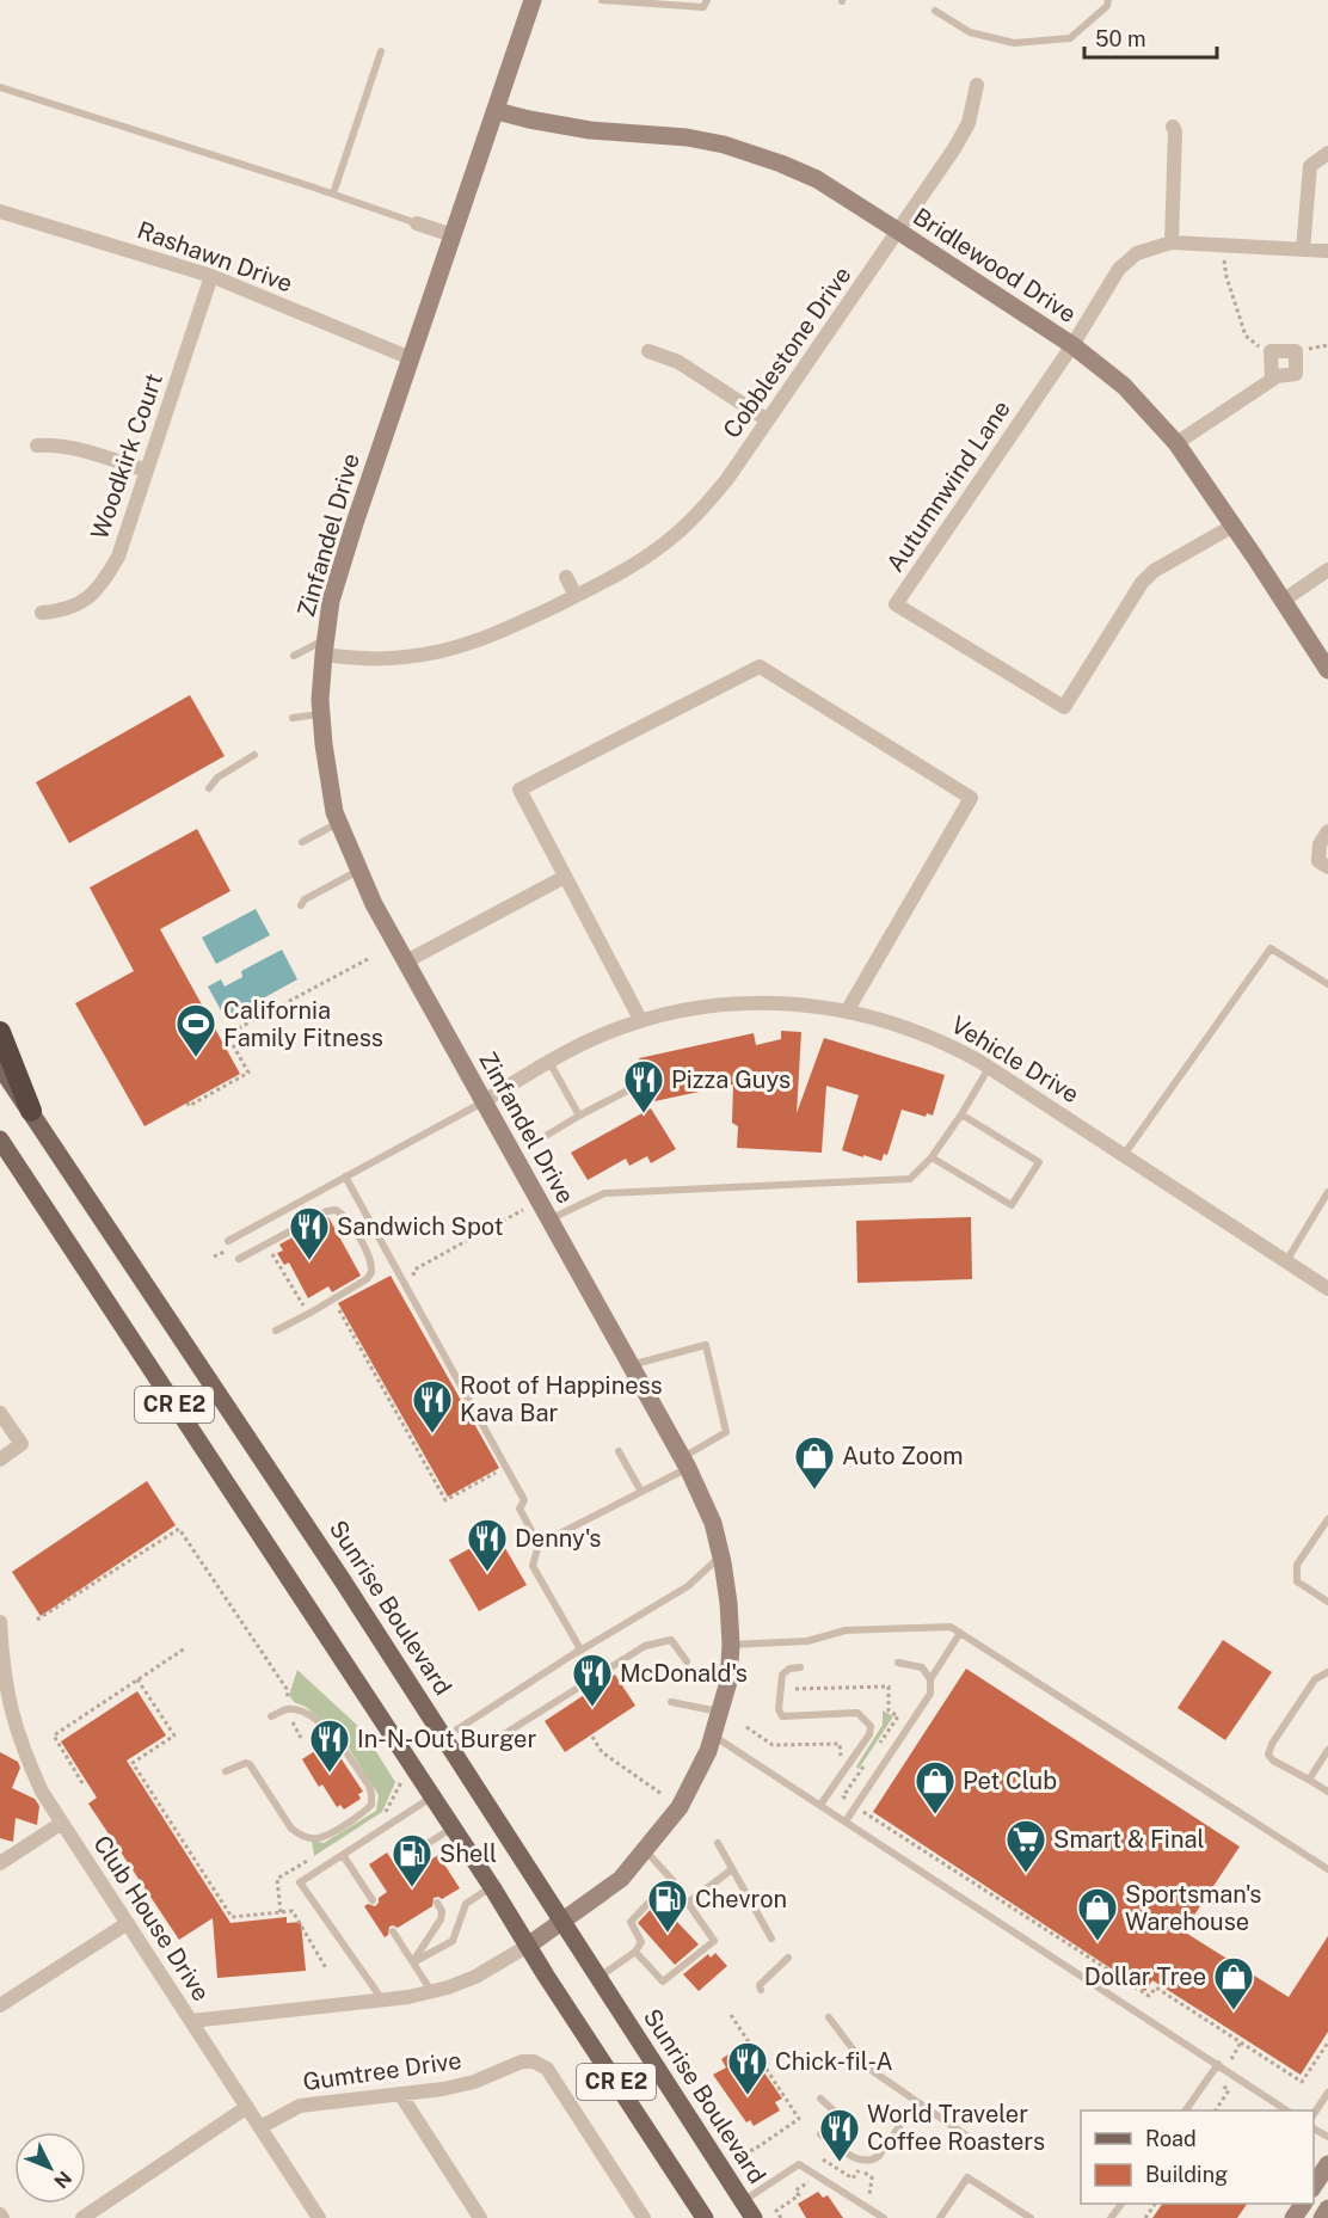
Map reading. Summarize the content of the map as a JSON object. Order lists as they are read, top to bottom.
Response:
{
  "streets": {
    "main road": ["CR E2", "Sunrise Boulevard"],
    "street": [
      "Rashawn Drive",
      "Bridlewood Drive",
      "Cobblestone Drive",
      "Woodkirk Court",
      "Autumnwind Lane",
      "Zinfandel Drive",
      "Vehicle Drive",
      "Club House Drive",
      "Gumtree Drive"
    ]
  },
  "crossings": [
    ["Rashawn Drive", "Woodkirk Court"],
    ["Rashawn Drive", "Zinfandel Drive"],
    ["Bridlewood Drive", "Cobblestone Drive"],
    ["Bridlewood Drive", "Autumnwind Lane"],
    ["Bridlewood Drive", "Zinfandel Drive"],
    ["Cobblestone Drive", "Zinfandel Drive"],
    ["Zinfandel Drive", "Vehicle Drive"],
    ["Zinfandel Drive", "CR E2"],
    ["Zinfandel Drive", "Sunrise Boulevard"],
    ["Zinfandel Drive", "Club House Drive"],
    ["Club House Drive", "Gumtree Drive"]
  ],
  "places": {
    "sports": ["California Family Fitness"],
    "restaurant": [
      "Pizza Guys",
      "Sandwich Spot",
      "Root of Happiness Kava Bar",
      "Denny's",
      "McDonald's",
      "In-N-Out Burger",
      "Chick-fil-A",
      "World Traveler Coffee Roasters"
    ],
    "shop": [
      "Auto Zoom",
      "Pet Club",
      "Sportsman's Warehouse",
      "Dollar Tree"
    ],
    "supermarket": ["Smart & Final"],
    "fuel station": ["Shell", "Chevron"]
  },
  "legend": ["Road", "Building"],
  "scale_bar": "50 m",
  "north": "bottom right"
}
